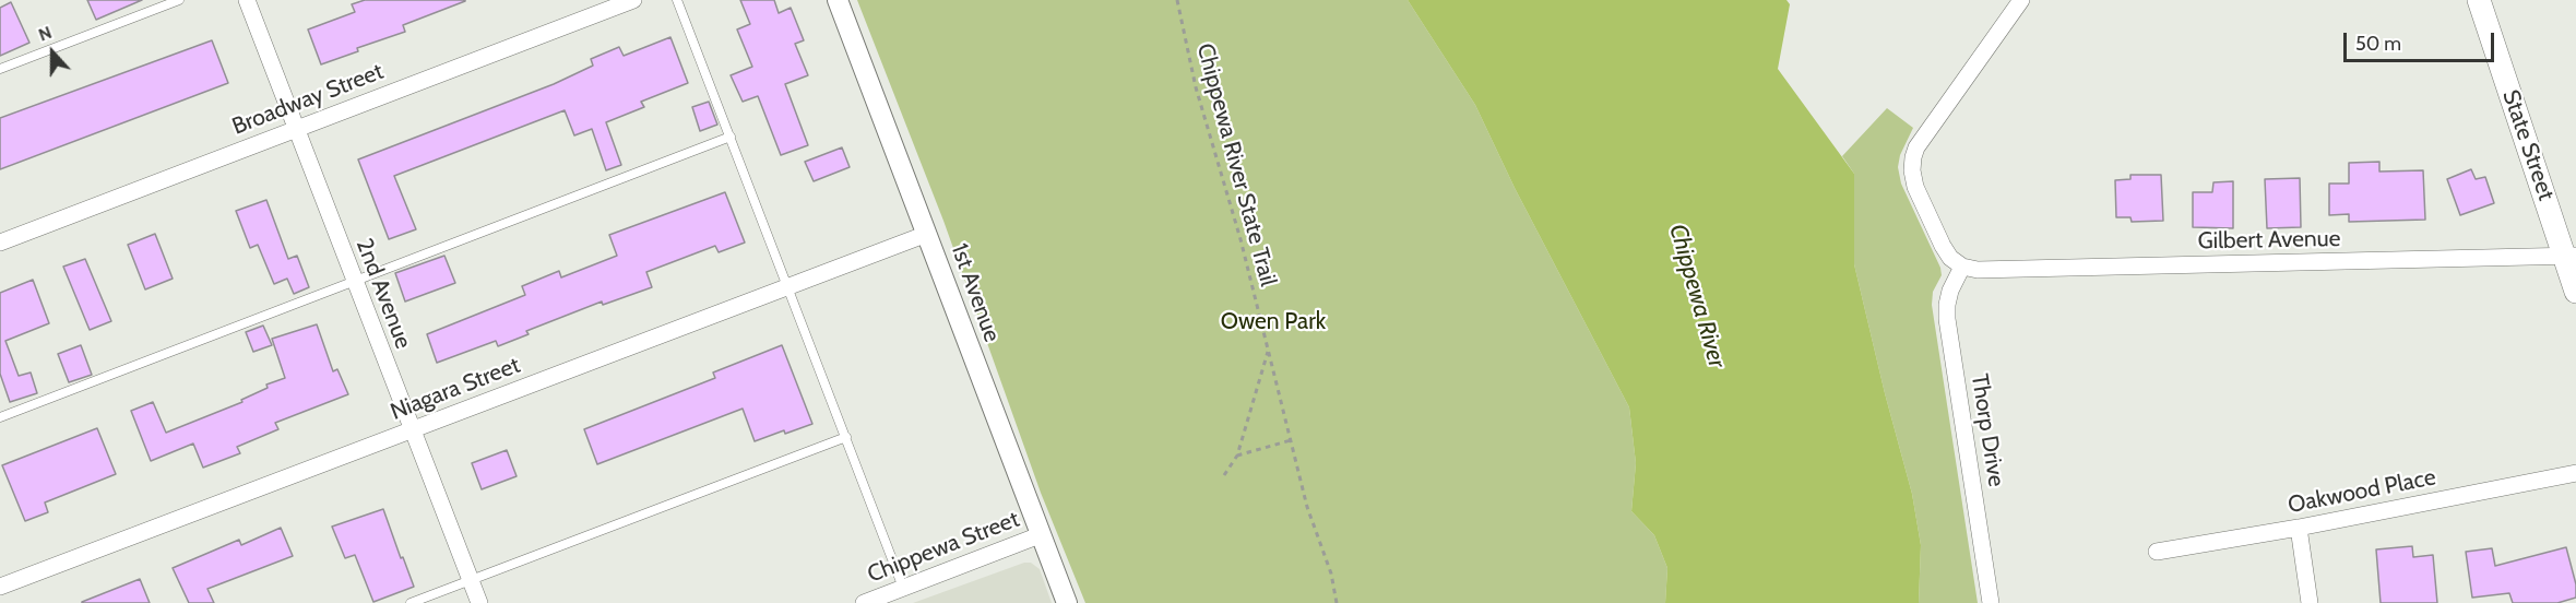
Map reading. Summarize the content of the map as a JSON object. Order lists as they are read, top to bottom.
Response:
{
  "streets": {
    "main road": ["State Street"],
    "street": [
      "Broadway Street",
      "Gilbert Avenue",
      "1st Avenue",
      "2nd Avenue",
      "Niagara Street",
      "Thorp Drive",
      "Oakwood Place",
      "Chippewa Street"
    ],
    "path": ["Chippewa River State Trail"]
  },
  "crossings": [
    ["Broadway Street", "2nd Avenue"],
    ["State Street", "Gilbert Avenue"],
    ["Gilbert Avenue", "Thorp Drive"],
    ["1st Avenue", "Niagara Street"],
    ["1st Avenue", "Chippewa Street"],
    ["2nd Avenue", "Niagara Street"]
  ],
  "water": ["Chippewa River"],
  "parks": ["Owen Park"],
  "scale_bar": "50 m",
  "north": "top"
}
